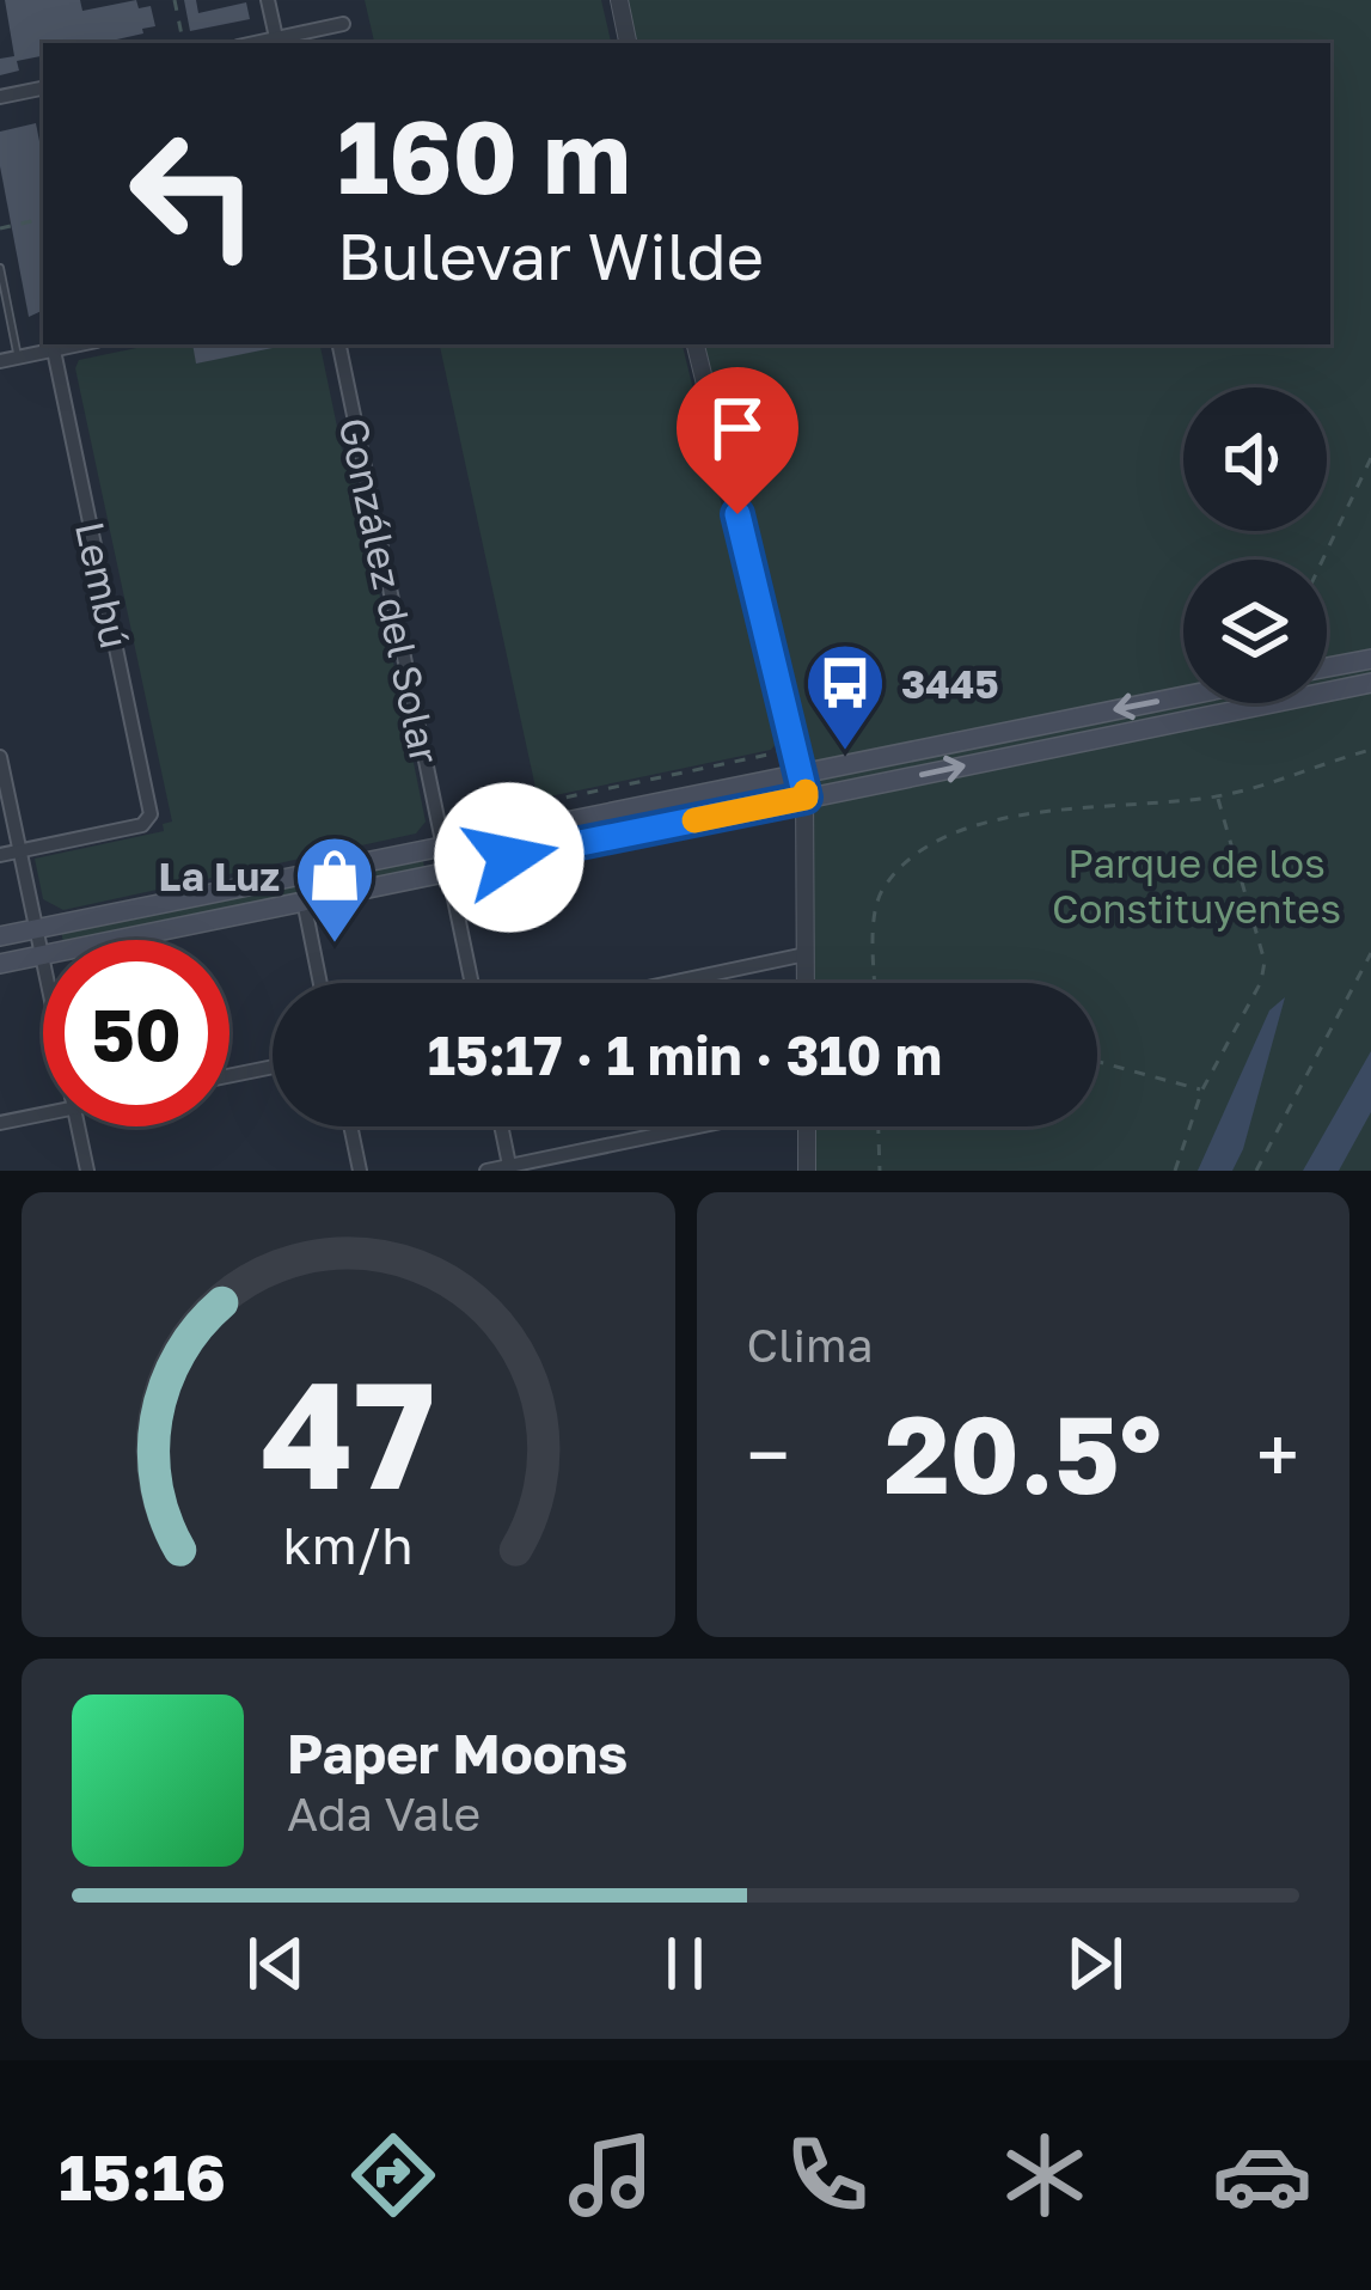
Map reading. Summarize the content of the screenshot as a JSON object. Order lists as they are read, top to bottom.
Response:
{
  "streets": {
    "street": ["Lembú", "González del Solar"]
  },
  "parks": ["Parque de los Constituyentes"],
  "places": {
    "bus stop": ["3445"],
    "shop": ["La Luz"]
  },
  "page": {
    "turn": ["160 m", "Bulevar Wilde"],
    "limit": "50",
    "trip": "15:17 · 1 min · 310 m",
    "tile": "Clima",
    "heat": ["−", "20.5°", "+"],
    "song": ["Paper Moons", "Ada Vale"],
    "tabs": "15:16",
    "gauge": ["47", "km/h"]
  }
}
